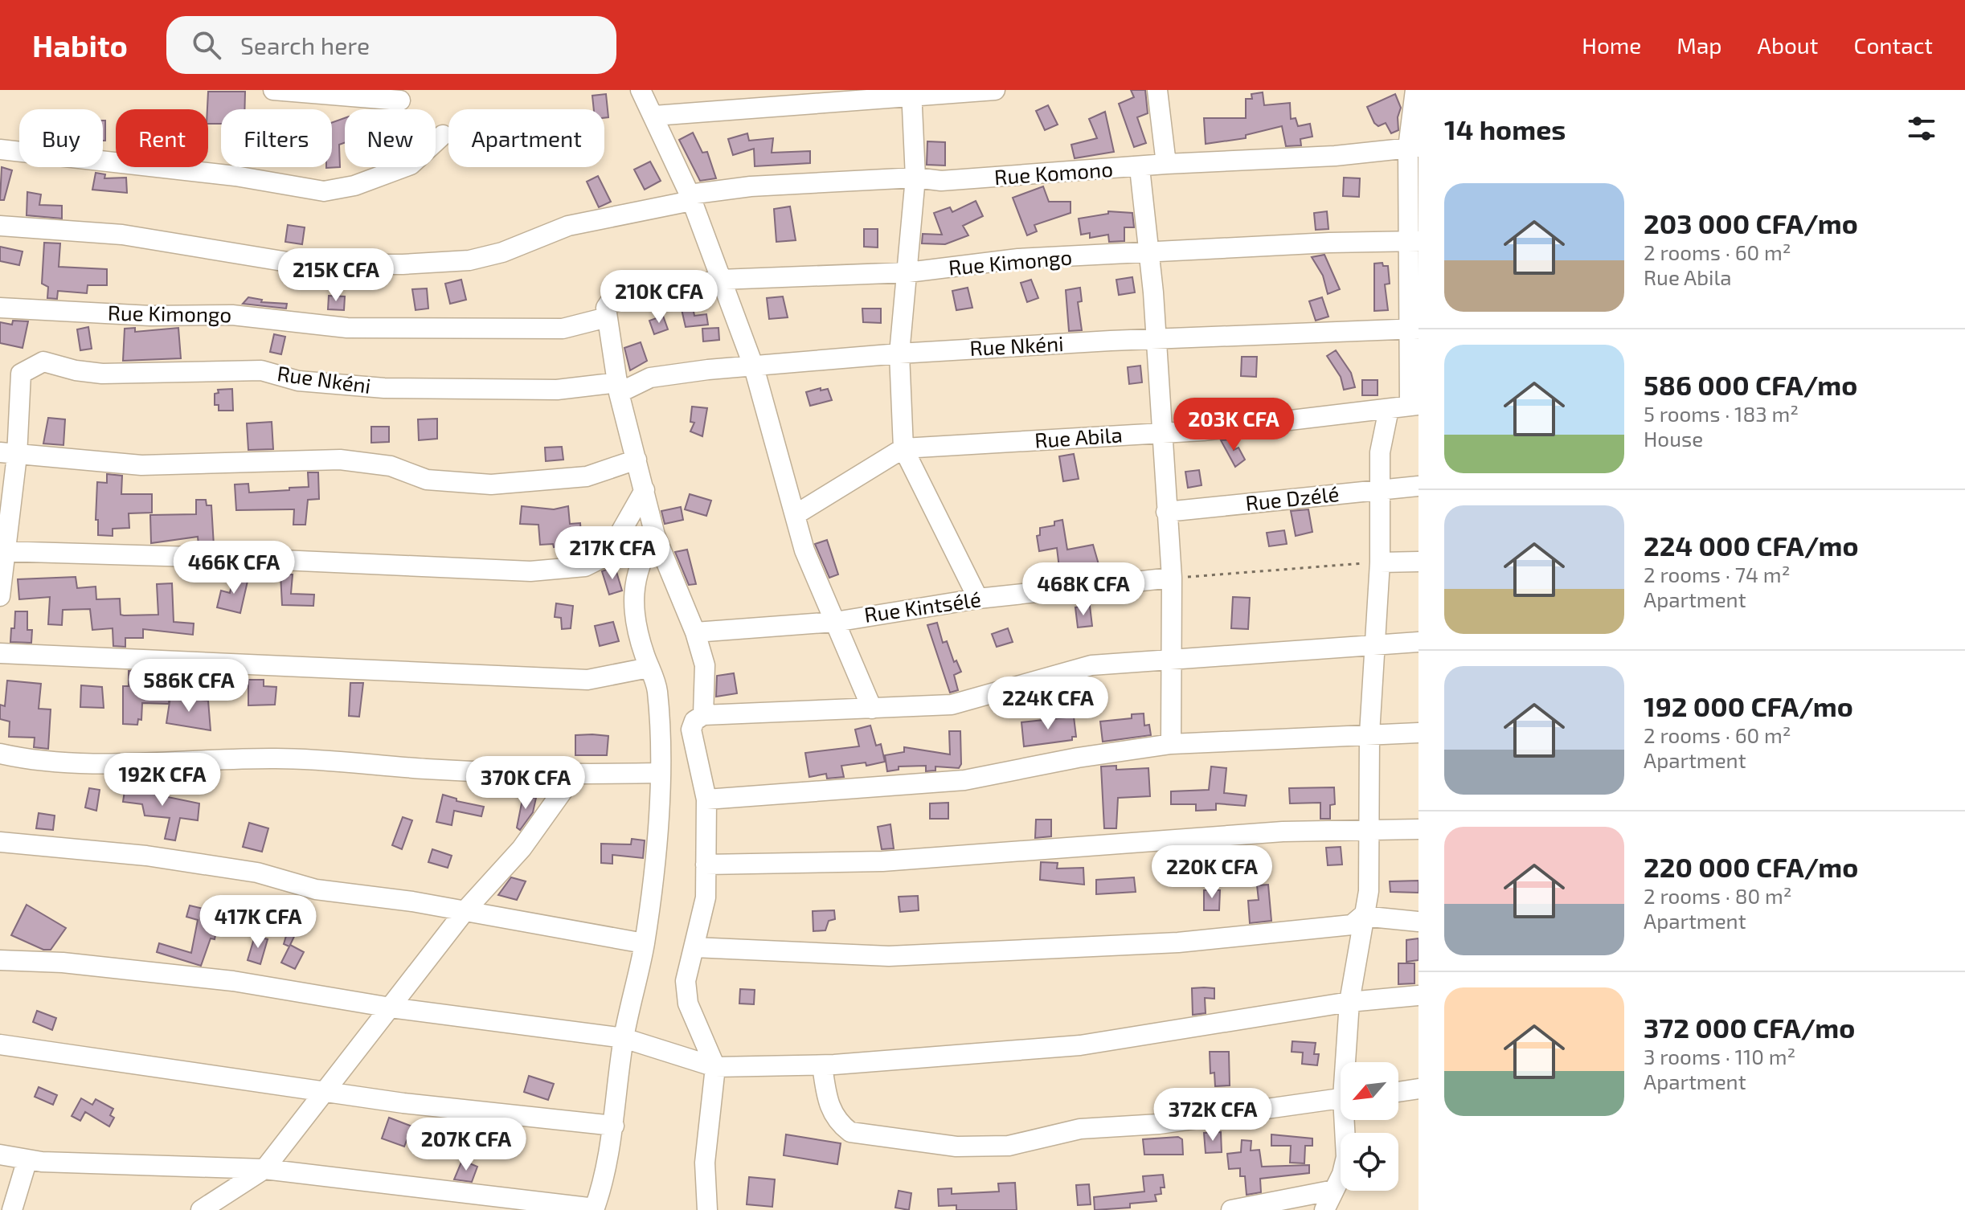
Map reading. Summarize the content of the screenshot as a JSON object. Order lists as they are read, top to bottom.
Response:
{
  "streets": {
    "street": [
      "Rue Komono",
      "Rue Kimongo",
      "Rue Nkéni",
      "Rue Abila",
      "Rue Dzélé",
      "Rue Kintsélé"
    ]
  },
  "north": "bottom left",
  "page": {
    "header": "Habito",
    "search": "Search here",
    "nav": [
      "Home",
      "Map",
      "About",
      "Contact"
    ],
    "heading": "14 homes",
    "chip": [
      "Buy",
      "Rent",
      "Filters",
      "New",
      "Apartment"
    ],
    "list": [
      {
        "name": "203 000 CFA/mo",
        "note": "2 rooms · 60 m² · Rue Abila"
      },
      {
        "name": "586 000 CFA/mo",
        "note": "5 rooms · 183 m² · House"
      },
      {
        "name": "224 000 CFA/mo",
        "note": "2 rooms · 74 m² · Apartment"
      },
      {
        "name": "192 000 CFA/mo",
        "note": "2 rooms · 60 m² · Apartment"
      },
      {
        "name": "220 000 CFA/mo",
        "note": "2 rooms · 80 m² · Apartment"
      },
      {
        "name": "372 000 CFA/mo",
        "note": "3 rooms · 110 m² · Apartment"
      }
    ],
    "price": [
      "215K CFA",
      "210K CFA",
      "203K CFA",
      "217K CFA",
      "466K CFA",
      "468K CFA",
      "586K CFA",
      "224K CFA",
      "192K CFA",
      "370K CFA",
      "220K CFA",
      "417K CFA",
      "372K CFA",
      "207K CFA"
    ]
  }
}
